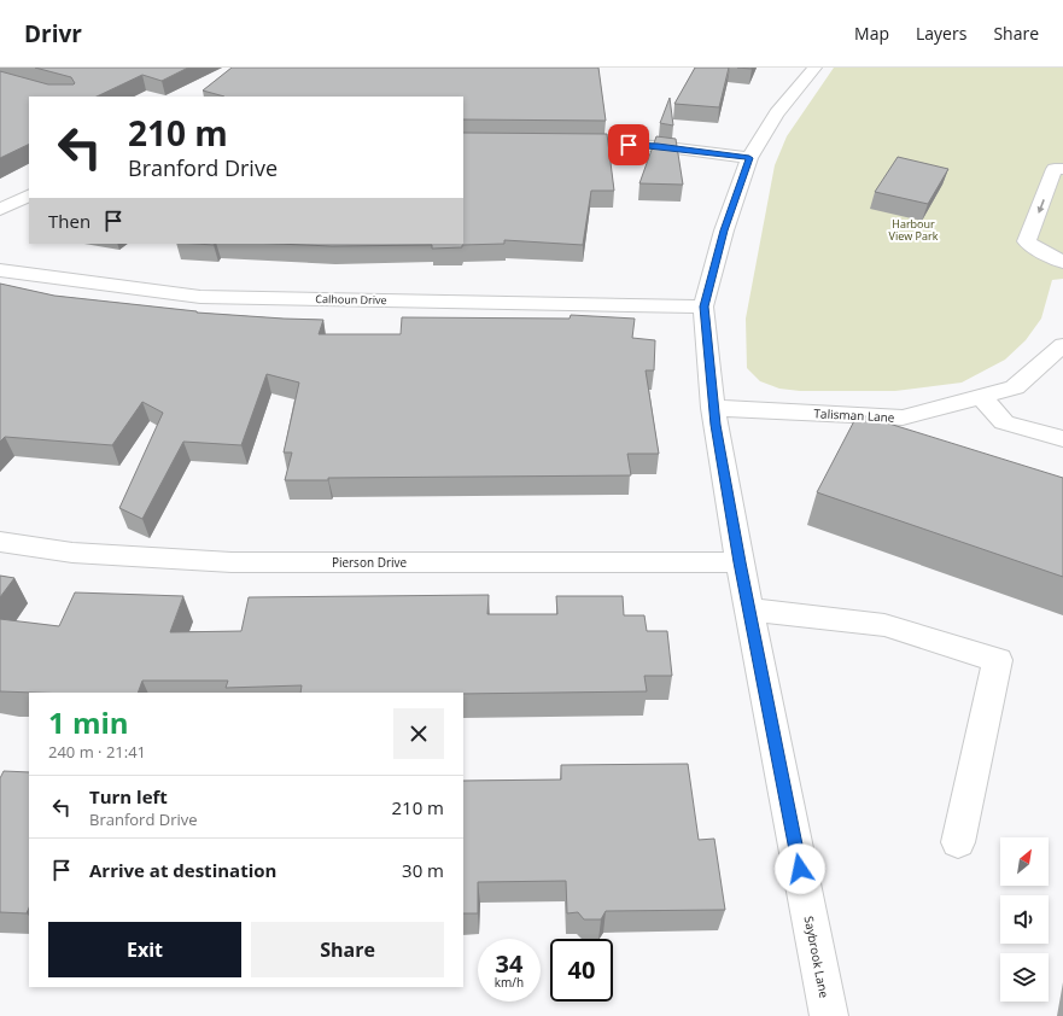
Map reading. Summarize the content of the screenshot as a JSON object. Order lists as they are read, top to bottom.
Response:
{
  "streets": {
    "street": [
      "Calhoun Drive",
      "Talisman Lane",
      "Pierson Drive",
      "Saybrook Lane"
    ]
  },
  "crossings": [
    ["Calhoun Drive", "Saybrook Lane"],
    ["Talisman Lane", "Saybrook Lane"],
    ["Pierson Drive", "Saybrook Lane"]
  ],
  "parks": ["Harbour View Park"],
  "north": "top right",
  "page": {
    "header": "Drivr",
    "nav": ["Map", "Layers", "Share"],
    "turn": ["210 m", "Branford Drive"],
    "then": "Then",
    "heading": ["1 min", "240 m · 21:41"],
    "list": [
      {
        "name": "Turn left",
        "note": "Branford Drive",
        "value": "210 m"
      },
      {
        "name": "Arrive at destination",
        "value": "30 m"
      }
    ],
    "buttons": ["Exit", "Share"],
    "speed": "34 km/h",
    "limit": "40"
  }
}
